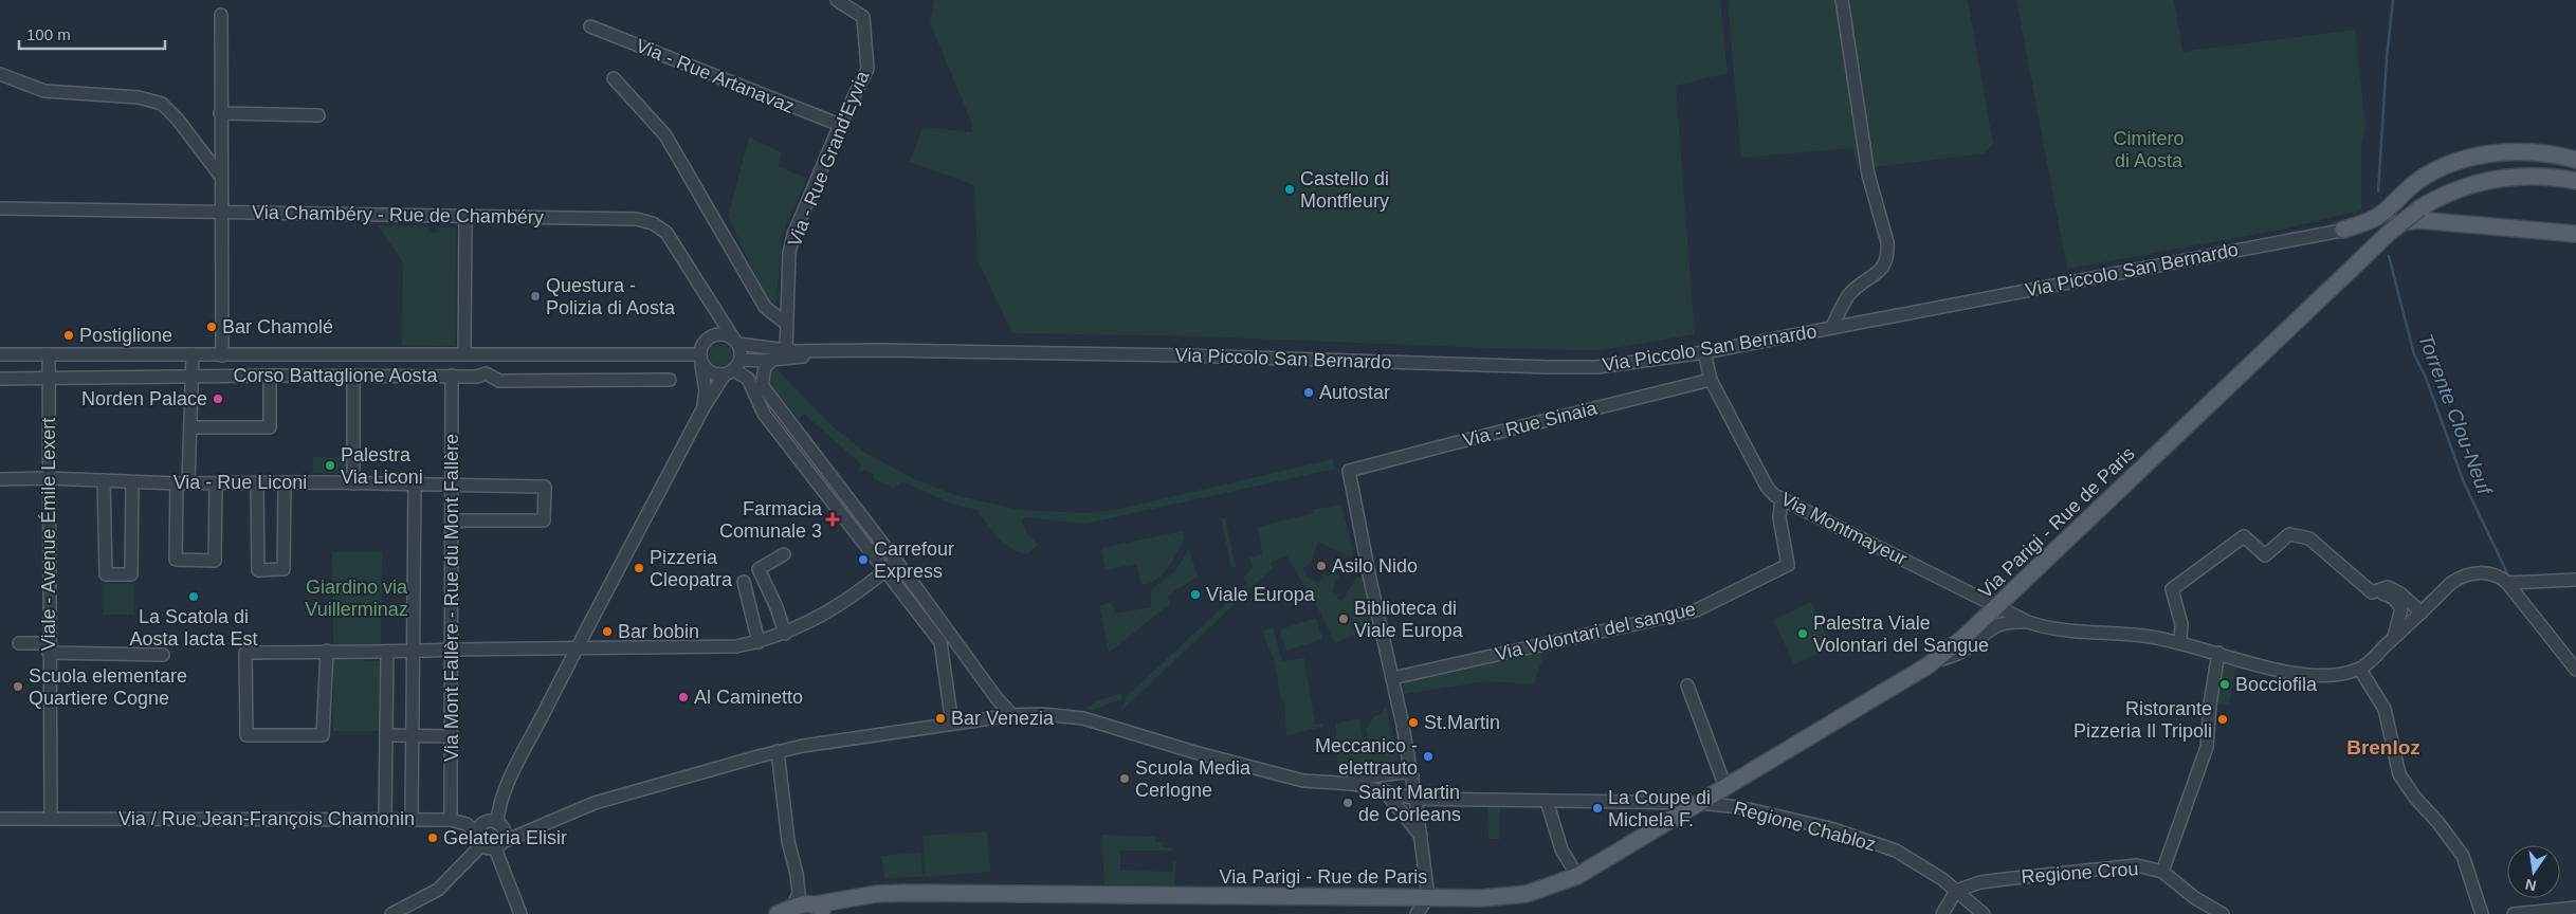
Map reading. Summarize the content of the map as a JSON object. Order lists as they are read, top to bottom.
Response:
{
  "streets": {
    "main road": ["Via Parigi - Rue de Paris"],
    "street": [
      "Via - Rue Artanavaz",
      "Via - Rue Grand'Eyvia",
      "Via Chambéry - Rue de Chambéry",
      "Via Piccolo San Bernardo",
      "Corso Battaglione Aosta",
      "Via - Rue Sinaia",
      "Via - Rue Liconi",
      "Via Montmayeur",
      "Viale - Avenue Émile Lexert",
      "Via Mont Fallère - Rue du Mont Fallère",
      "Via Volontari del sangue",
      "Via / Rue Jean-François Chamonin",
      "Regione Chabloz",
      "Regione Crou"
    ]
  },
  "crossings": [
    ["Via - Rue Artanavaz", "Via - Rue Grand'Eyvia"],
    ["Via - Rue Grand'Eyvia", "Via Piccolo San Bernardo"],
    ["Via Chambéry - Rue de Chambéry", "Via Piccolo San Bernardo"],
    ["Via Chambéry - Rue de Chambéry", "Corso Battaglione Aosta"],
    ["Via Piccolo San Bernardo", "Corso Battaglione Aosta"],
    ["Via Piccolo San Bernardo", "Via Montmayeur"],
    ["Corso Battaglione Aosta", "Viale - Avenue Émile Lexert"],
    ["Corso Battaglione Aosta", "Via Mont Fallère - Rue du Mont Fallère"],
    ["Via - Rue Sinaia", "Via Montmayeur"],
    ["Via - Rue Sinaia", "Via Volontari del sangue"],
    ["Via - Rue Liconi", "Viale - Avenue Émile Lexert"],
    ["Via - Rue Liconi", "Via Mont Fallère - Rue du Mont Fallère"],
    ["Via Parigi - Rue de Paris", "Via Montmayeur"],
    ["Via Parigi - Rue de Paris", "Regione Chabloz"],
    ["Via Montmayeur", "Via Volontari del sangue"],
    ["Viale - Avenue Émile Lexert", "Via / Rue Jean-François Chamonin"],
    ["Via Mont Fallère - Rue du Mont Fallère", "Via / Rue Jean-François Chamonin"],
    ["Regione Chabloz", "Regione Crou"]
  ],
  "districts": ["Brenloz"],
  "water": ["Torrente Clou-Neuf"],
  "parks": ["Cimitero di Aosta", "Giardino via Vuillerminaz"],
  "places": {
    "other": [
      "Castello di Montfleury",
      "Questura - Polizia di Aosta",
      "Bar Chamolé",
      "Postiglione",
      "Autostar",
      "Norden Palace",
      "Palestra Via Liconi",
      "Carrefour Express",
      "Asilo Nido",
      "Pizzeria Cleopatra",
      "Viale Europa",
      "La Scatola di Aosta Iacta Est",
      "Biblioteca di Viale Europa",
      "Bar bobin",
      "Palestra Viale Volontari del Sangue",
      "Bocciofila",
      "Scuola elementare Quartiere Cogne",
      "Al Caminetto",
      "Bar Venezia",
      "Ristorante Pizzeria Il Tripoli",
      "St.Martin",
      "Meccanico - elettrauto",
      "Scuola Media Cerlogne",
      "Saint Martin de Corleans",
      "La Coupe di Michela F.",
      "Gelateria Elisir"
    ],
    "health": ["Farmacia Comunale 3"]
  },
  "scale_bar": "100 m",
  "north": "bottom"
}
